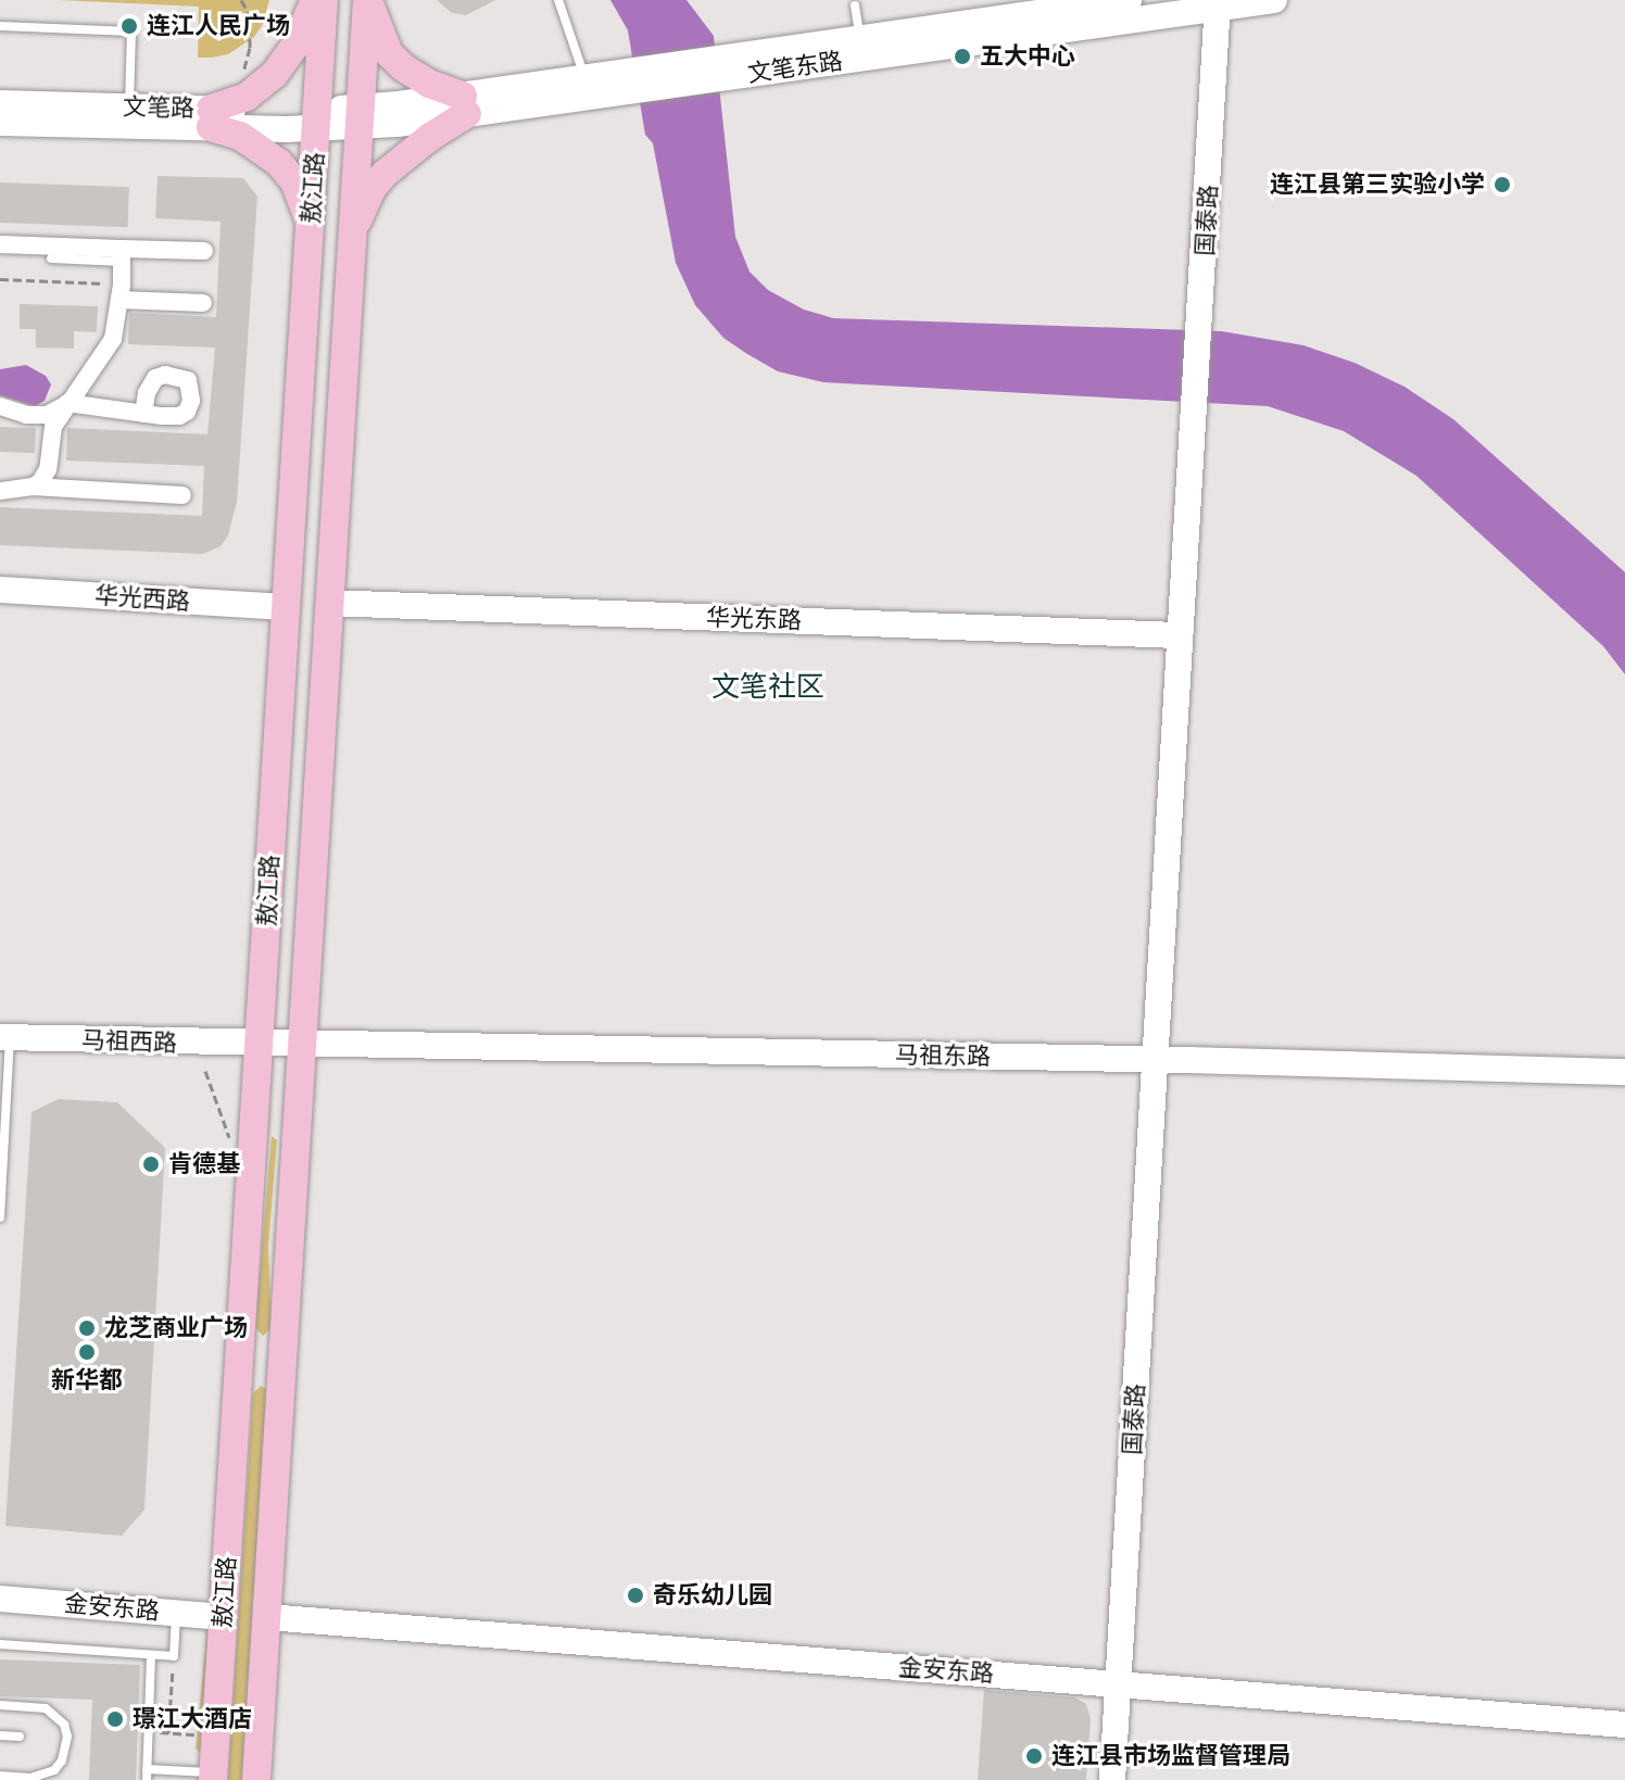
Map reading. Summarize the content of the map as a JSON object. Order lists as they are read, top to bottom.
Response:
{
  "streets": {
    "main road": ["敖江路"],
    "street": [
      "文笔东路",
      "文笔路",
      "国泰路",
      "华光西路",
      "华光东路",
      "马祖西路",
      "马祖东路",
      "金安东路"
    ]
  },
  "crossings": [
    ["文笔东路", "文笔路"],
    ["文笔东路", "敖江路"],
    ["文笔东路", "国泰路"],
    ["文笔路", "敖江路"],
    ["敖江路", "华光西路"],
    ["敖江路", "华光东路"],
    ["敖江路", "马祖西路"],
    ["敖江路", "马祖东路"],
    ["敖江路", "金安东路"],
    ["国泰路", "华光东路"],
    ["国泰路", "马祖东路"],
    ["国泰路", "金安东路"],
    ["马祖西路", "马祖东路"]
  ],
  "districts": ["文笔社区"],
  "places": [
    "连江人民广场",
    "五大中心",
    "连江县第三实验小学",
    "肯德基",
    "龙芝商业广场",
    "新华都",
    "奇乐幼儿园",
    "璟江大酒店",
    "连江县市场监督管理局"
  ]
}
